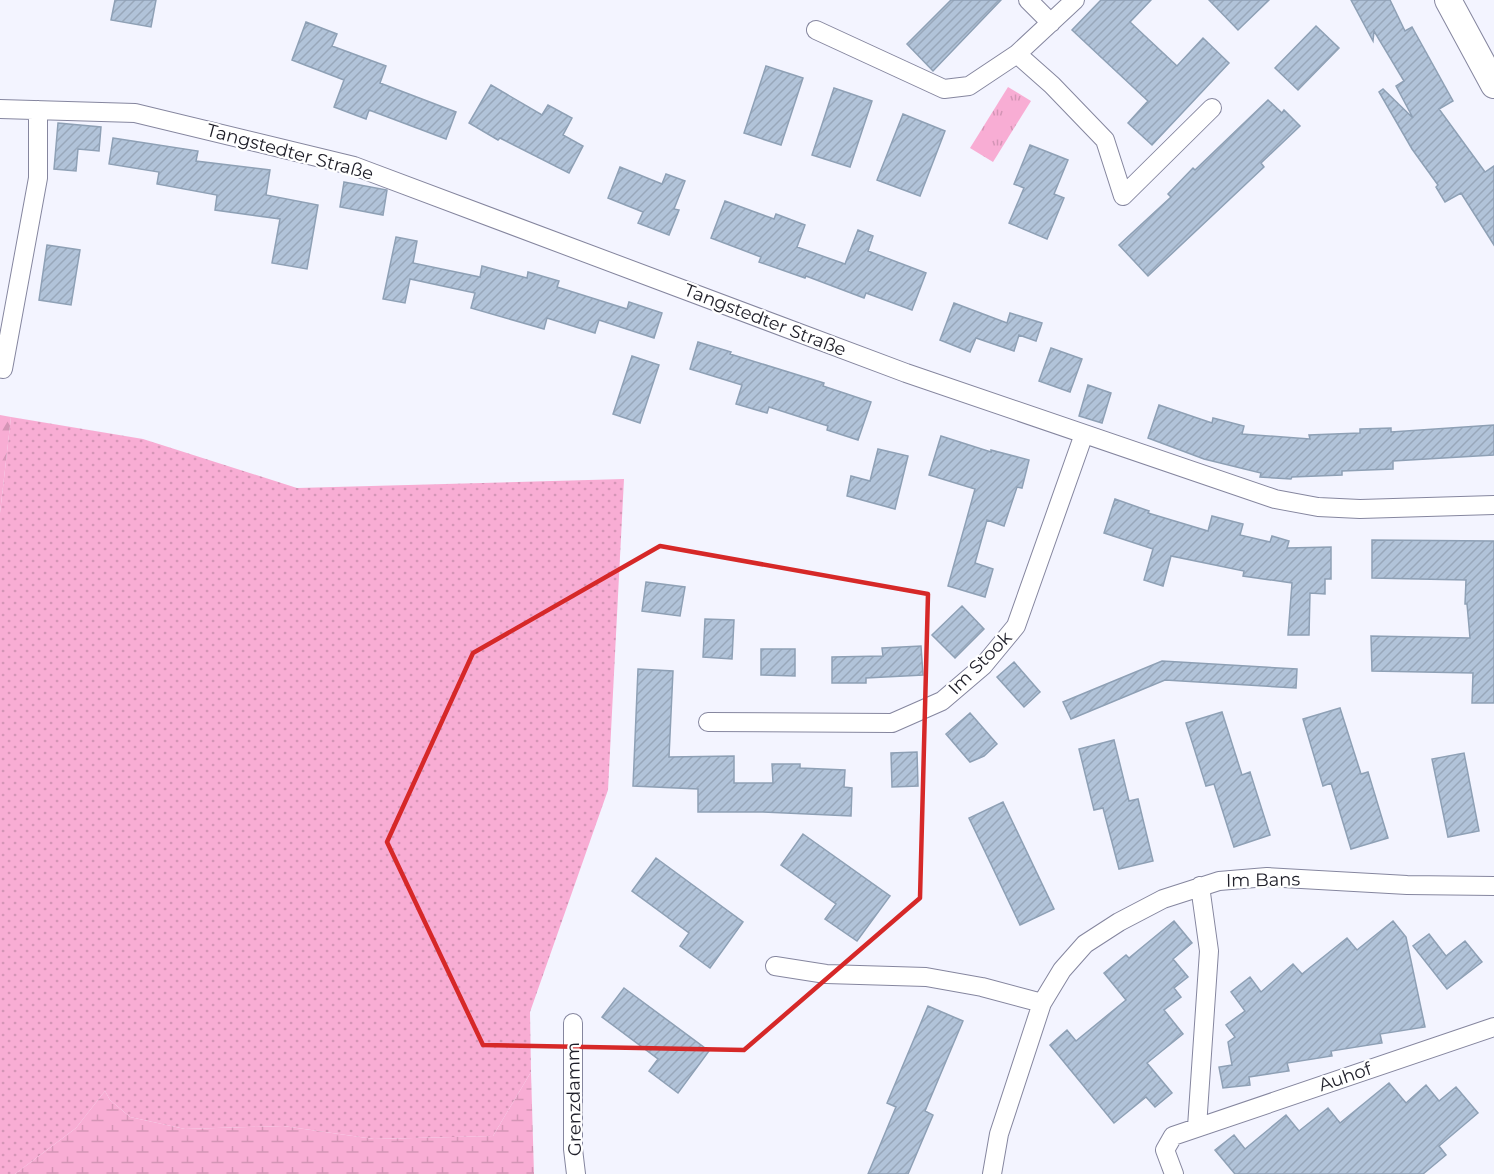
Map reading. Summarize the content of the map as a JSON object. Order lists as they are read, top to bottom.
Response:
{
  "streets": {
    "street": [
      "Tangstedter Straße",
      "Im Stook",
      "Im Bans",
      "Auhof",
      "Grenzdamm"
    ]
  },
  "crossings": [
    ["Tangstedter Straße", "Im Stook"]
  ]
}
